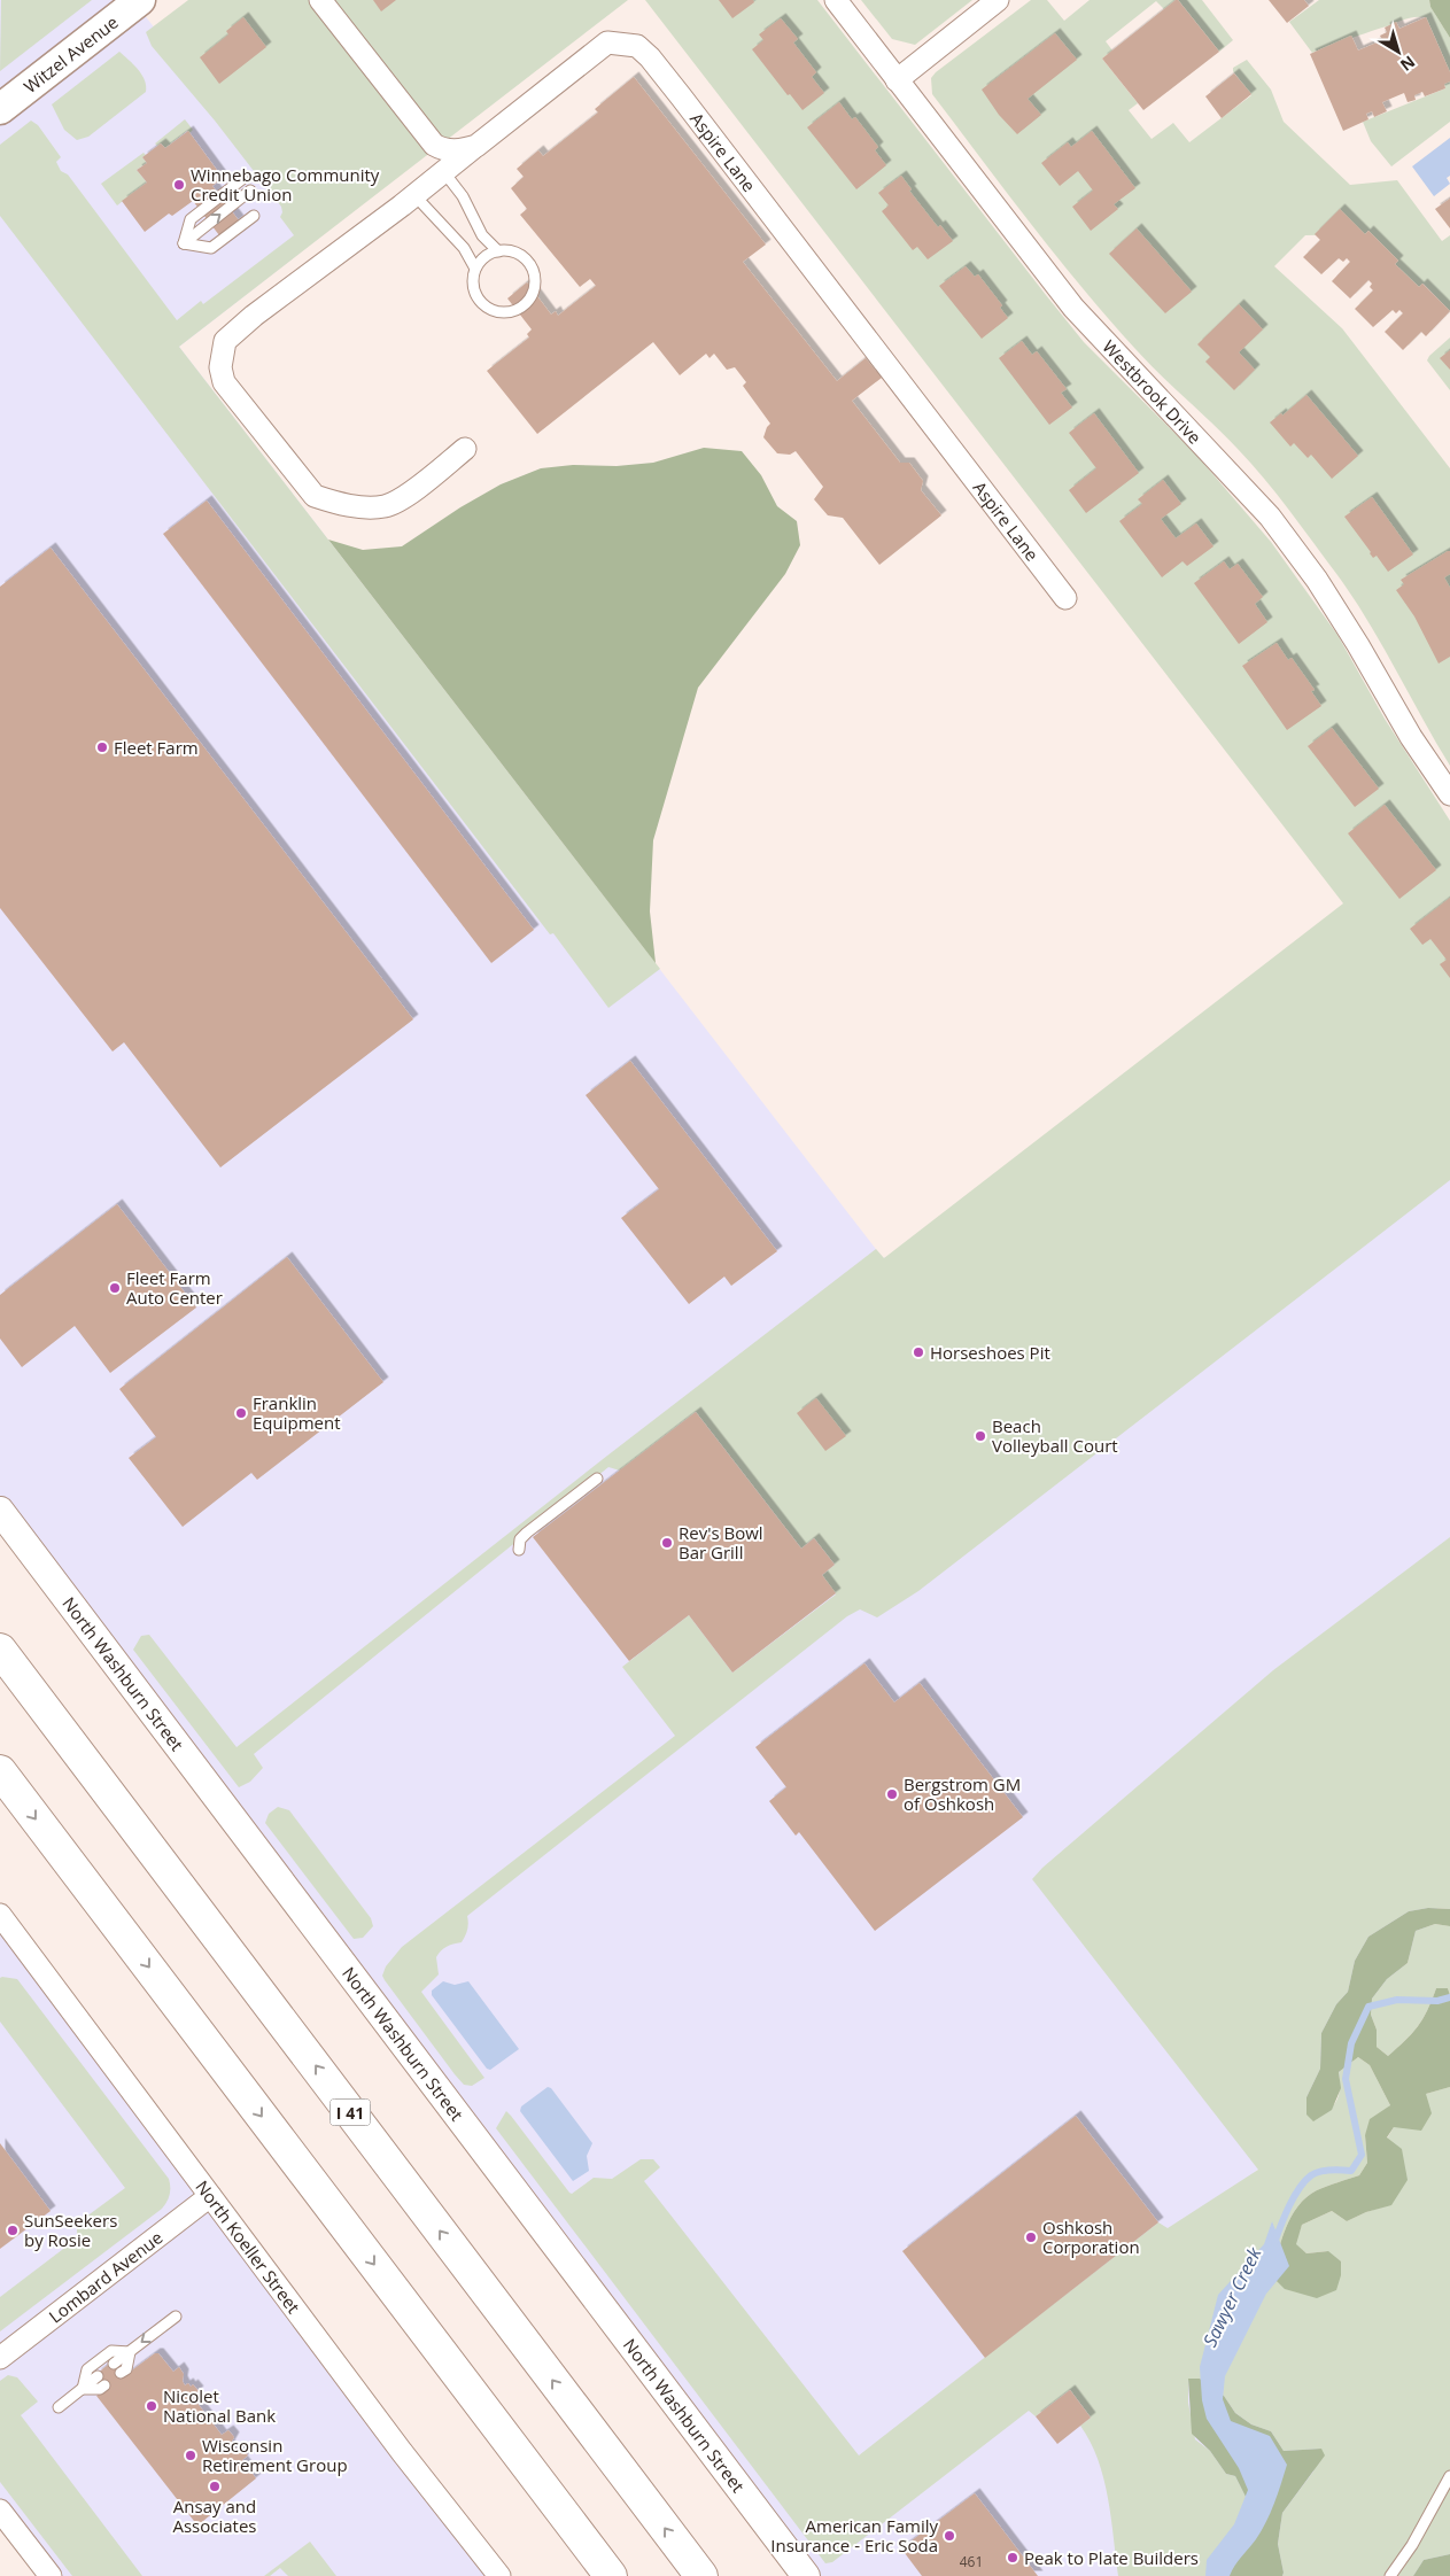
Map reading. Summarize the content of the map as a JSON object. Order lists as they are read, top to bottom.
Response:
{
  "streets": {
    "highway": ["I 41"],
    "main road": ["Witzel Avenue"],
    "street": [
      "Aspire Lane",
      "Westbrook Drive",
      "North Washburn Street",
      "North Koeller Street",
      "Lombard Avenue"
    ]
  },
  "crossings": [
    ["North Koeller Street", "Lombard Avenue"]
  ],
  "water": ["Sawyer Creek"],
  "places": [
    "Winnebago Community Credit Union",
    "Fleet Farm",
    "Fleet Farm Auto Center",
    "Horseshoes Pit",
    "Franklin Equipment",
    "Beach Volleyball Court",
    "Rev's Bowl Bar Grill",
    "Bergstrom GM of Oshkosh",
    "SunSeekers by Rosie",
    "Oshkosh Corporation",
    "Nicolet National Bank",
    "Wisconsin Retirement Group",
    "Ansay and Associates",
    "American Family Insurance - Eric Soda",
    "Peak to Plate Builders"
  ],
  "house_numbers": ["461"],
  "north": "bottom right"
}
